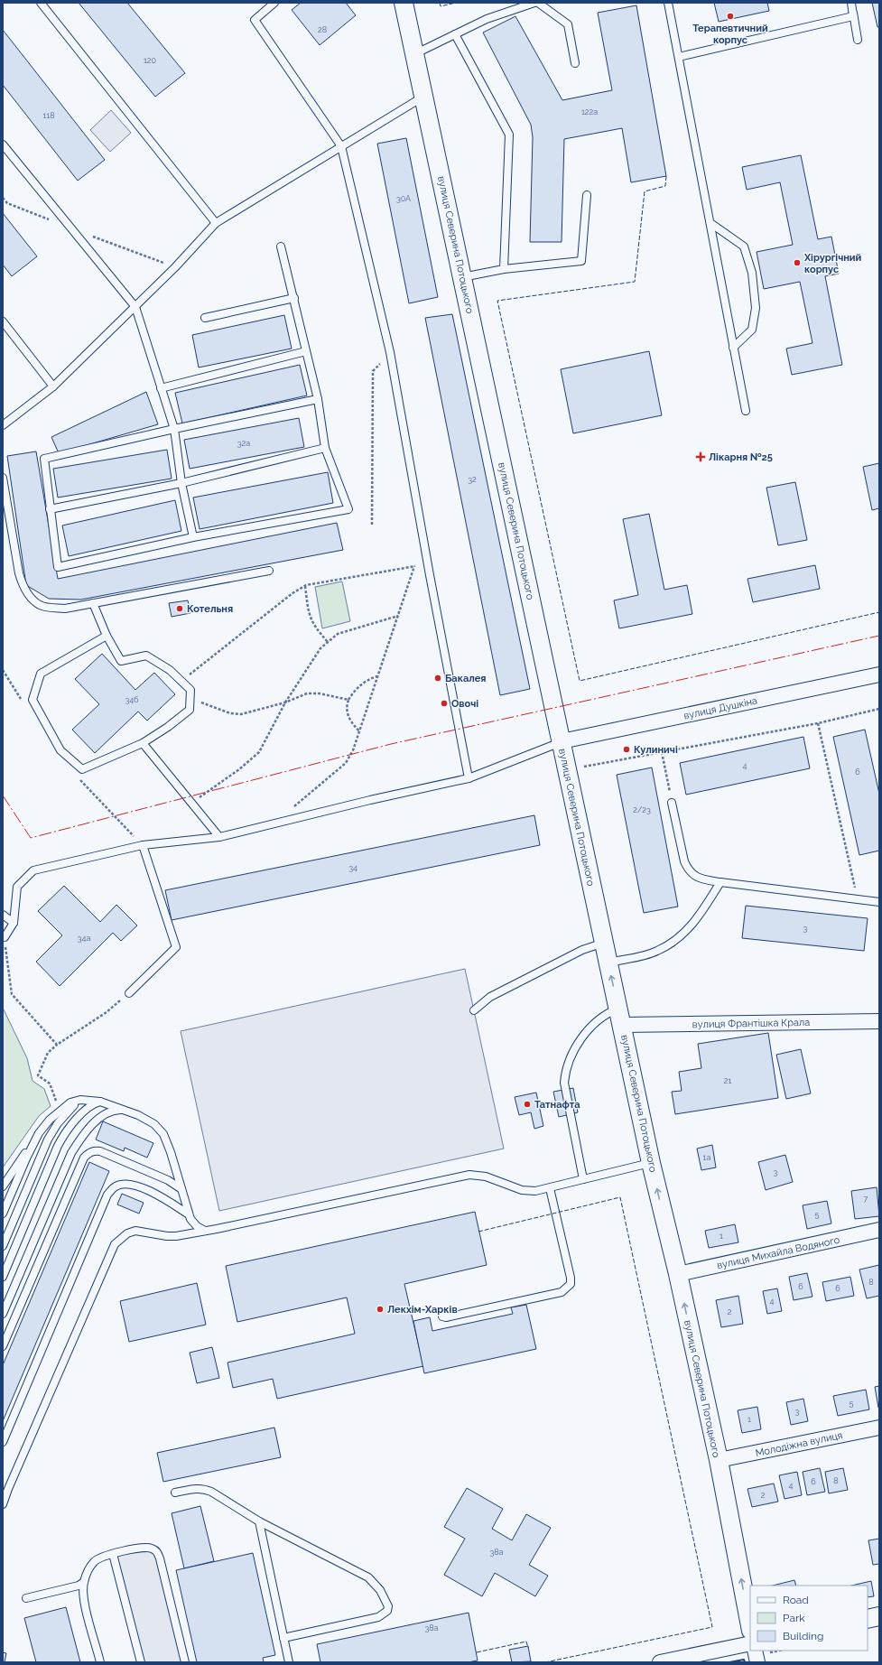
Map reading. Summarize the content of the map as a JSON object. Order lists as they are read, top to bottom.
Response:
{
  "streets": {
    "street": [
      "вулиця Северина Потоцького",
      "вулиця Душкіна",
      "вулиця Франтішка Крала",
      "вулиця Михайла Водяного",
      "Молодіжна вулиця"
    ]
  },
  "crossings": [
    ["вулиця Северина Потоцького", "вулиця Душкіна"],
    ["вулиця Северина Потоцького", "вулиця Франтішка Крала"],
    ["вулиця Северина Потоцького", "вулиця Михайла Водяного"],
    ["вулиця Северина Потоцького", "Молодіжна вулиця"]
  ],
  "places": {
    "other": [
      "Терапевтичний корпус",
      "Хірургічний корпус",
      "Котельня",
      "Бакалея",
      "Овочі",
      "Кулиничі",
      "Татнафта",
      "Лекхім-Харків"
    ],
    "health": ["Лікарня №25"]
  },
  "house_numbers": [
    "28",
    "120",
    "122а",
    "118",
    "30А",
    "32а",
    "32",
    "34б",
    "4",
    "6",
    "2/23",
    "34",
    "3",
    "34а",
    "21",
    "1а",
    "3",
    "7",
    "5",
    "1",
    "8",
    "6",
    "6",
    "4",
    "2",
    "5",
    "3",
    "1",
    "8",
    "6",
    "4",
    "2",
    "38а",
    "38а"
  ],
  "legend": ["Road", "Park", "Building"]
}
